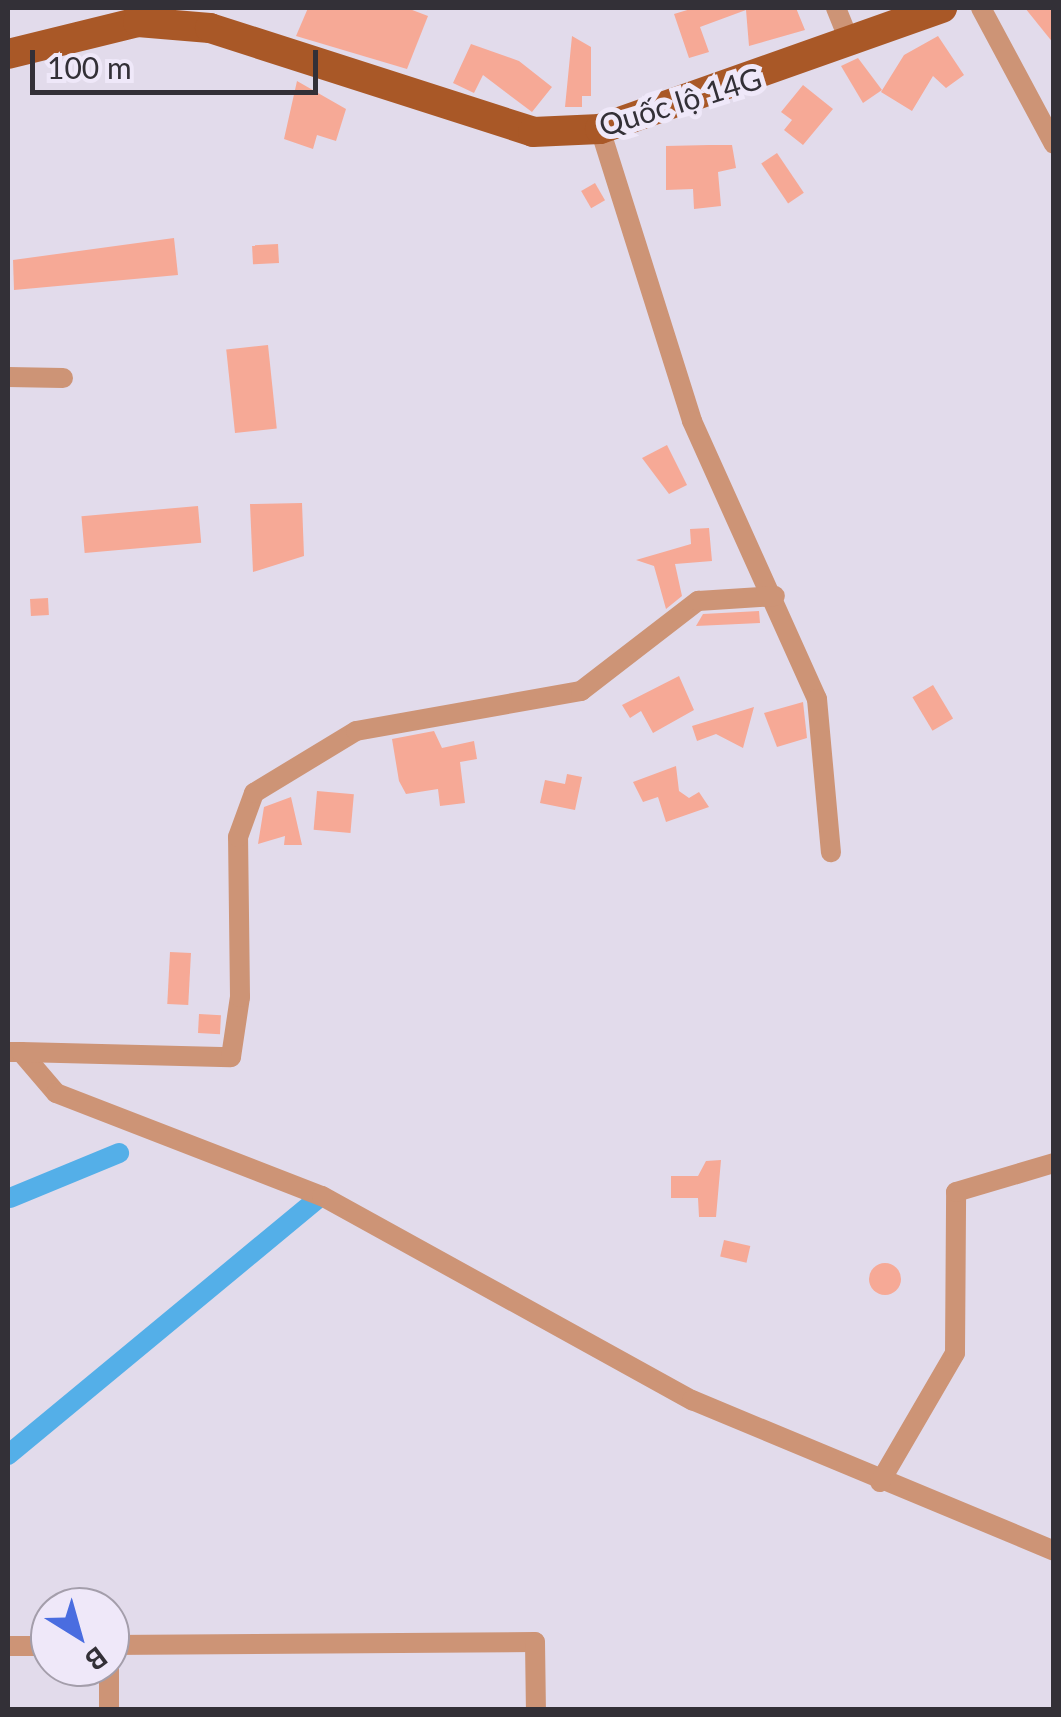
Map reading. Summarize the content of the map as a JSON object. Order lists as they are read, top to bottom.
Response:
{
  "streets": {
    "main road": ["Quốc lộ 14G"]
  },
  "scale_bar": "100 m",
  "north": "bottom right"
}
